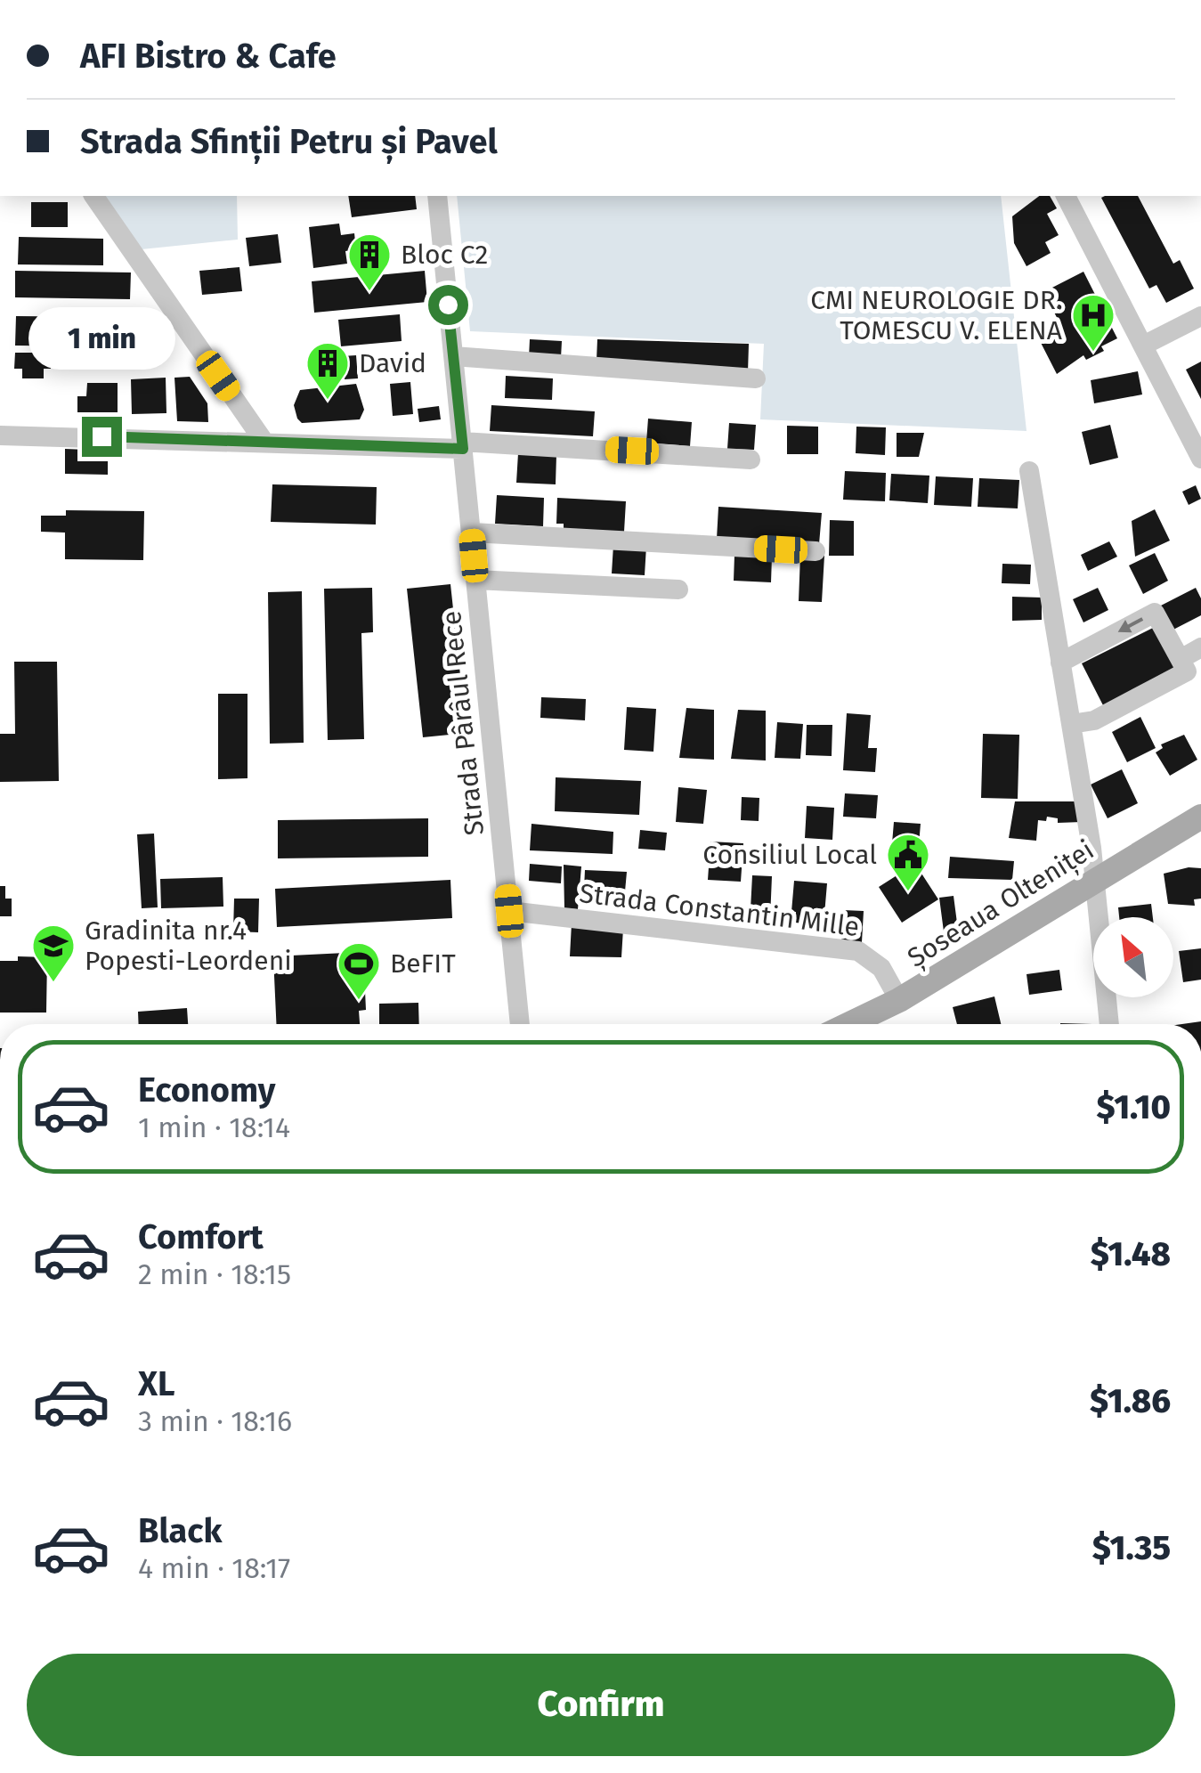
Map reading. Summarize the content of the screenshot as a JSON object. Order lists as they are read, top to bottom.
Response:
{
  "streets": {
    "main road": ["Șoseaua Olteniței"],
    "street": ["Strada Pârâul Rece", "Strada Constantin Mille"]
  },
  "crossings": [
    ["Strada Pârâul Rece", "Strada Constantin Mille"],
    ["Șoseaua Olteniței", "Strada Constantin Mille"]
  ],
  "places": {
    "building": ["Bloc C2", "David"],
    "hospital": ["CMI NEUROLOGIE DR. TOMESCU V. ELENA"],
    "public building": ["Consiliul Local"],
    "school or university": ["Gradinita nr.4 Popesti-Leordeni"],
    "sports": ["BeFIT"]
  },
  "north": "top left",
  "page": {
    "banner": ["AFI Bistro & Cafe", "Strada Sfinții Petru și Pavel"],
    "bubble": "1 min",
    "list": [
      {
        "name": "Economy",
        "note": "1 min · 18:14",
        "value": "$1.10"
      },
      {
        "name": "Comfort",
        "note": "2 min · 18:15",
        "value": "$1.48"
      },
      {
        "name": "XL",
        "note": "3 min · 18:16",
        "value": "$1.86"
      },
      {
        "name": "Black",
        "note": "4 min · 18:17",
        "value": "$1.35"
      }
    ],
    "buttons": "Confirm"
  }
}
